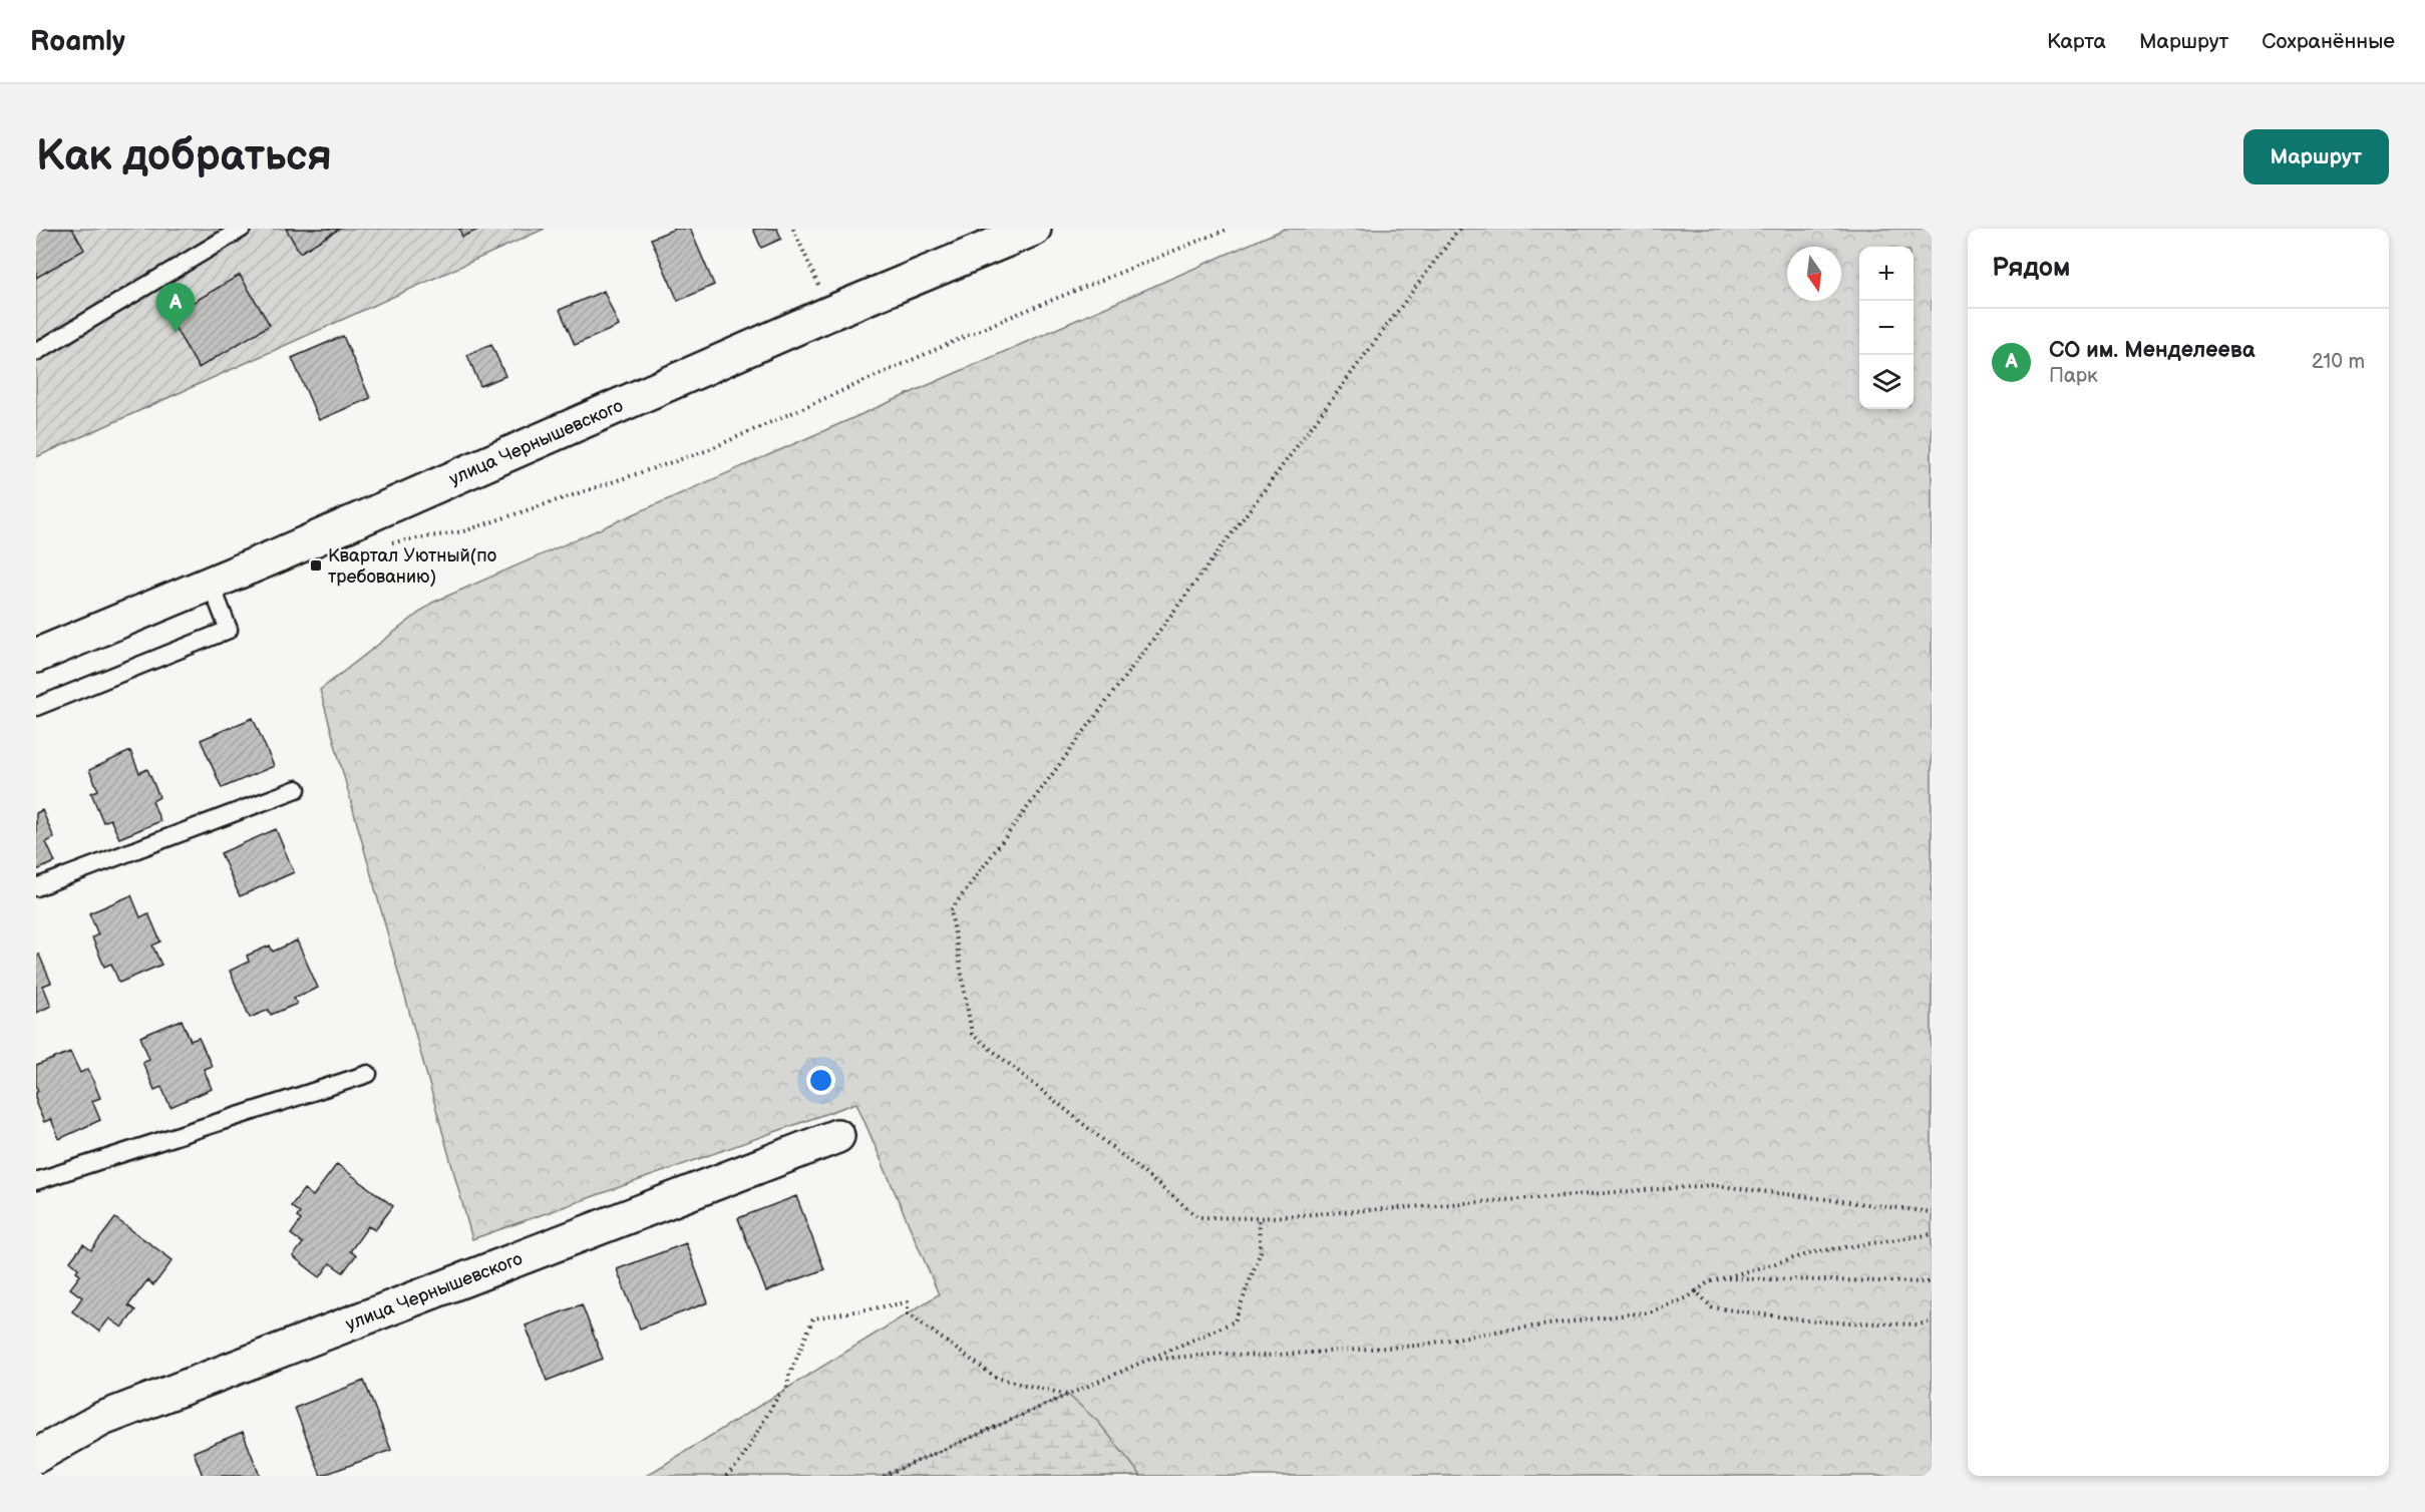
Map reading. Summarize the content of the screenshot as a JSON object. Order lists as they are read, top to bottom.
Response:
{
  "streets": {
    "street": ["улица Чернышевского"]
  },
  "places": {
    "transit": ["Квартал Уютный(по требованию)"]
  },
  "north": "bottom",
  "page": {
    "header": "Roamly",
    "nav": ["Карта", "Маршрут", "Сохранённые"],
    "buttons": "Маршрут",
    "title": "Как добраться",
    "heading": "Рядом",
    "map_buttons": ["+", "−"],
    "pins": "A",
    "list": [
      {
        "mark": "A",
        "name": "СО им. Менделеева",
        "note": "Парк",
        "value": "210 m"
      }
    ]
  }
}
